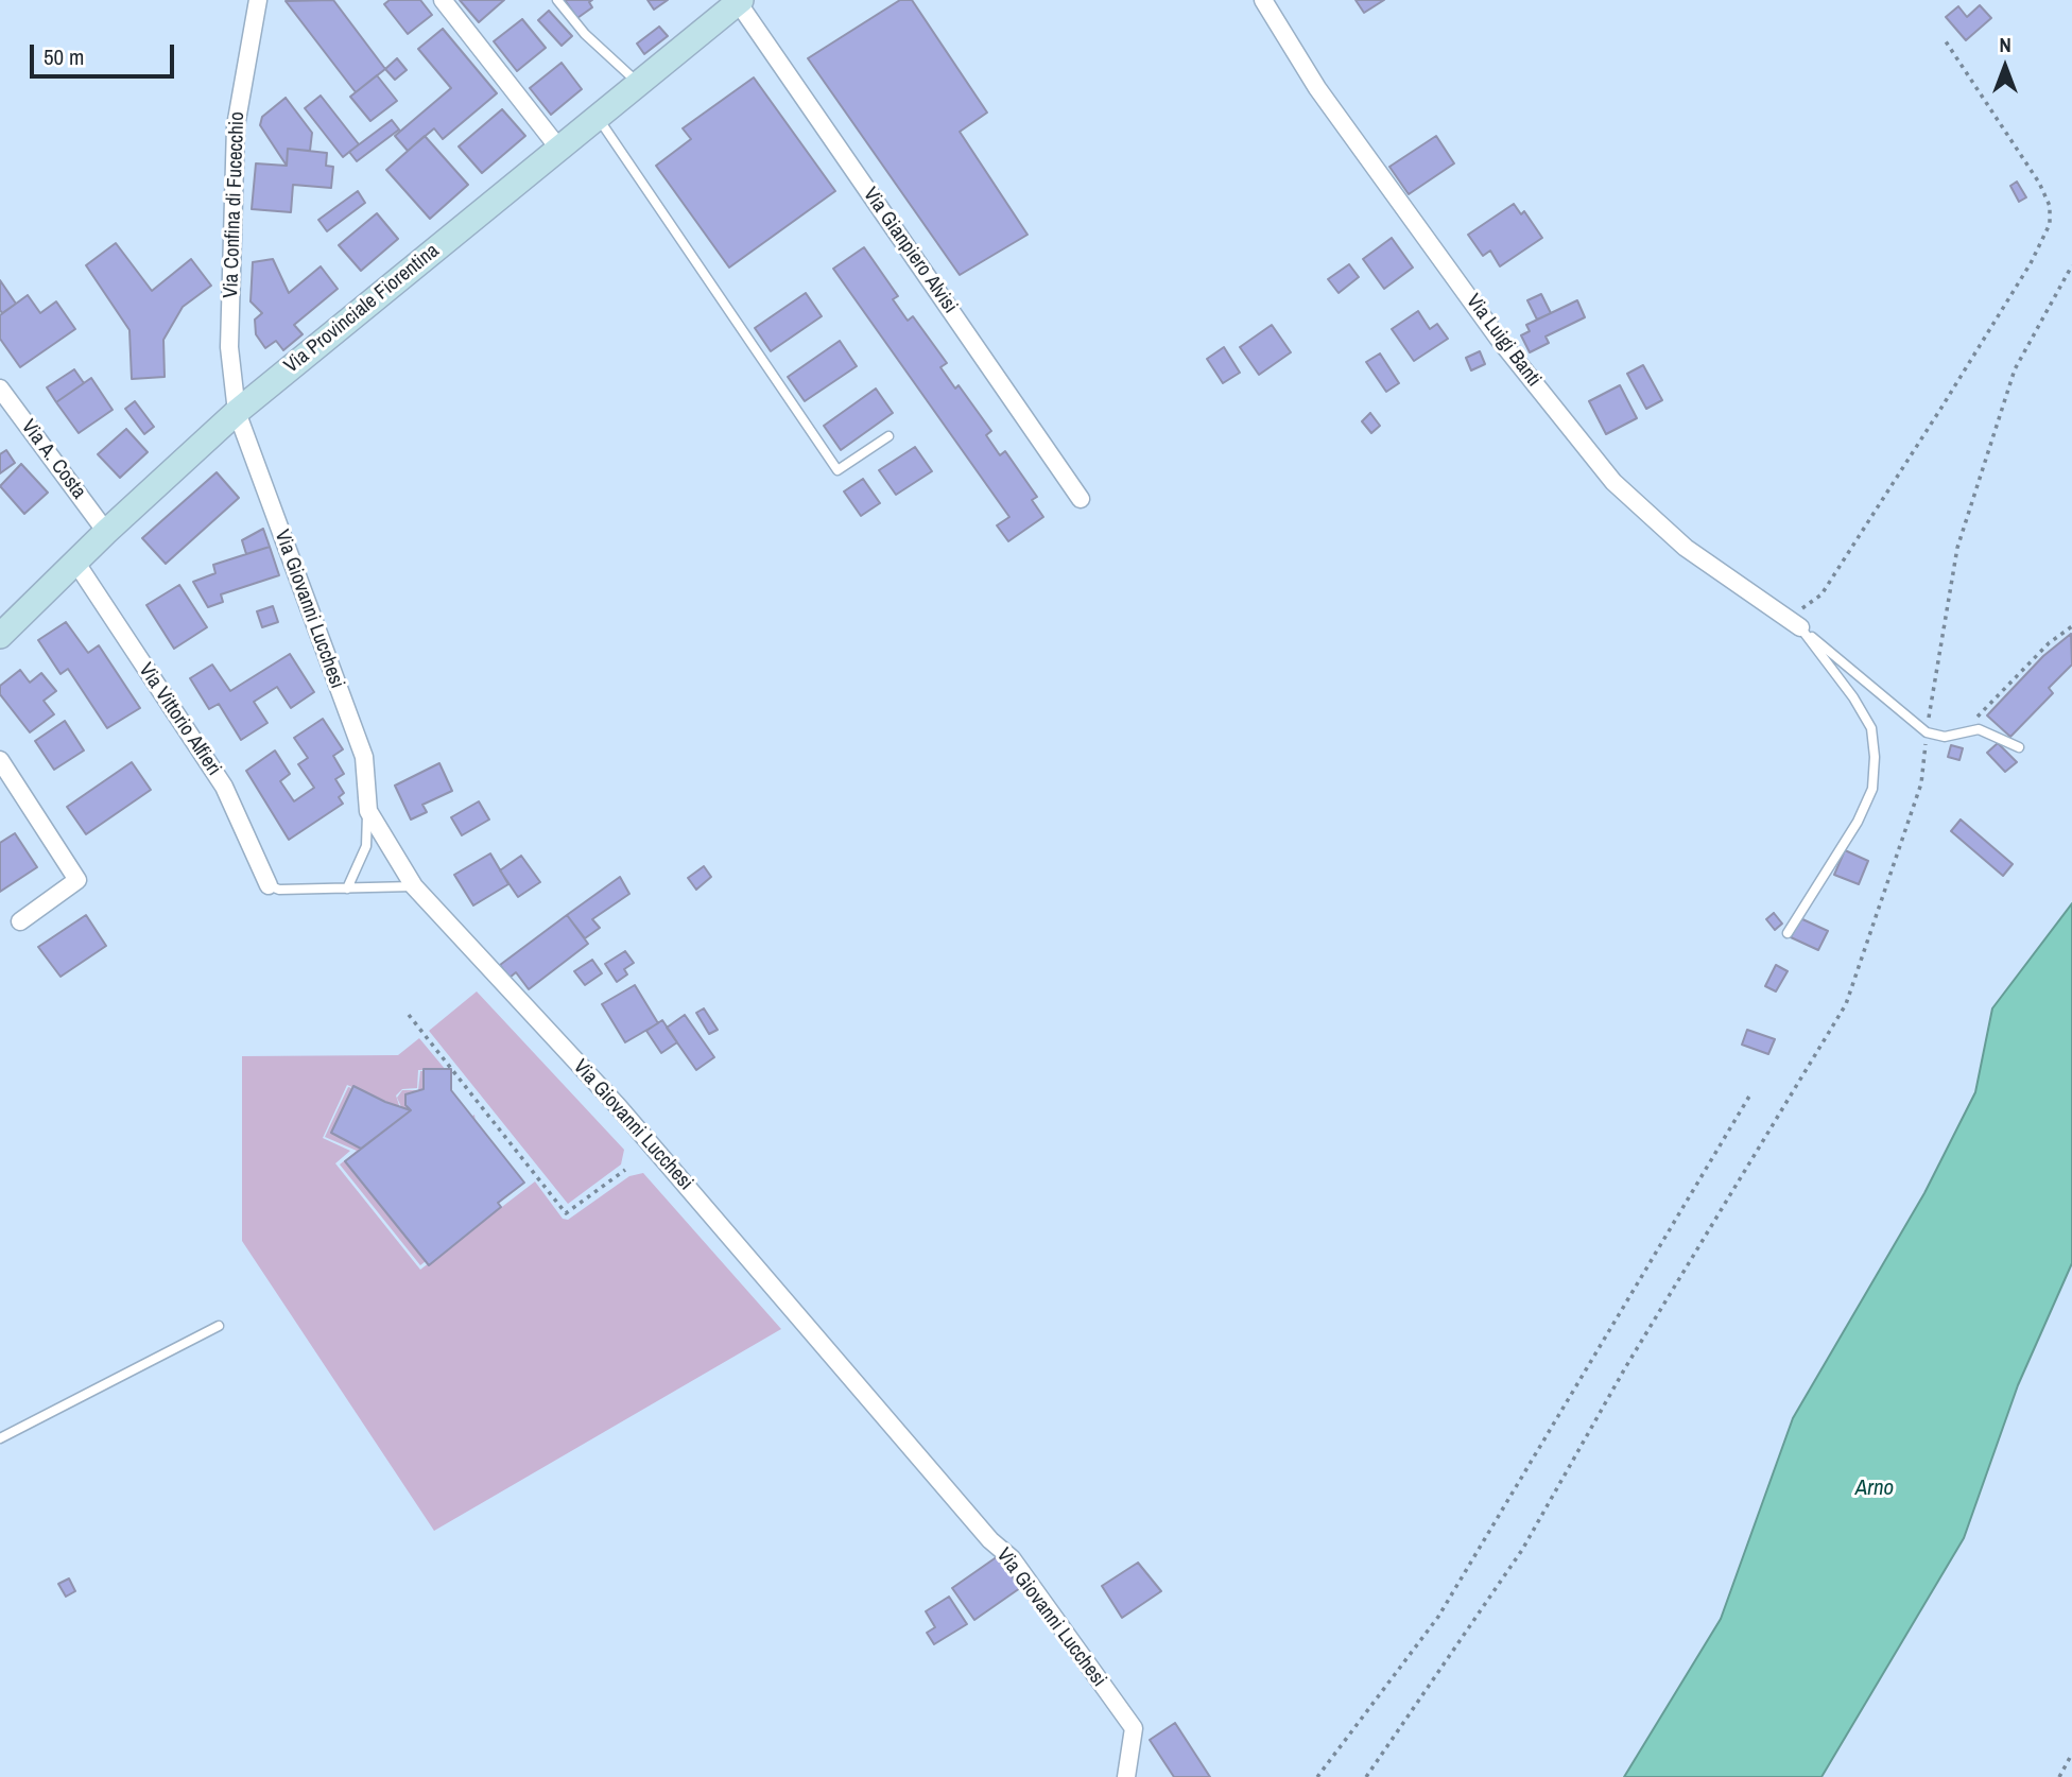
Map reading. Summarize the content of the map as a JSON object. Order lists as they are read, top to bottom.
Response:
{
  "streets": {
    "main road": ["Via Provinciale Fiorentina"],
    "street": [
      "Via Confina di Fucecchio",
      "Via Gianpiero Alvisi",
      "Via Luigi Banti",
      "Via A. Costa",
      "Via Giovanni Lucchesi",
      "Via Vittorio Alfieri"
    ]
  },
  "crossings": [
    ["Via Confina di Fucecchio", "Via Provinciale Fiorentina"],
    ["Via Confina di Fucecchio", "Via Giovanni Lucchesi"],
    ["Via Gianpiero Alvisi", "Via Provinciale Fiorentina"],
    ["Via Provinciale Fiorentina", "Via A. Costa"],
    ["Via Provinciale Fiorentina", "Via Giovanni Lucchesi"],
    ["Via Provinciale Fiorentina", "Via Vittorio Alfieri"]
  ],
  "water": ["Arno"],
  "scale_bar": "50 m",
  "north": "top"
}
